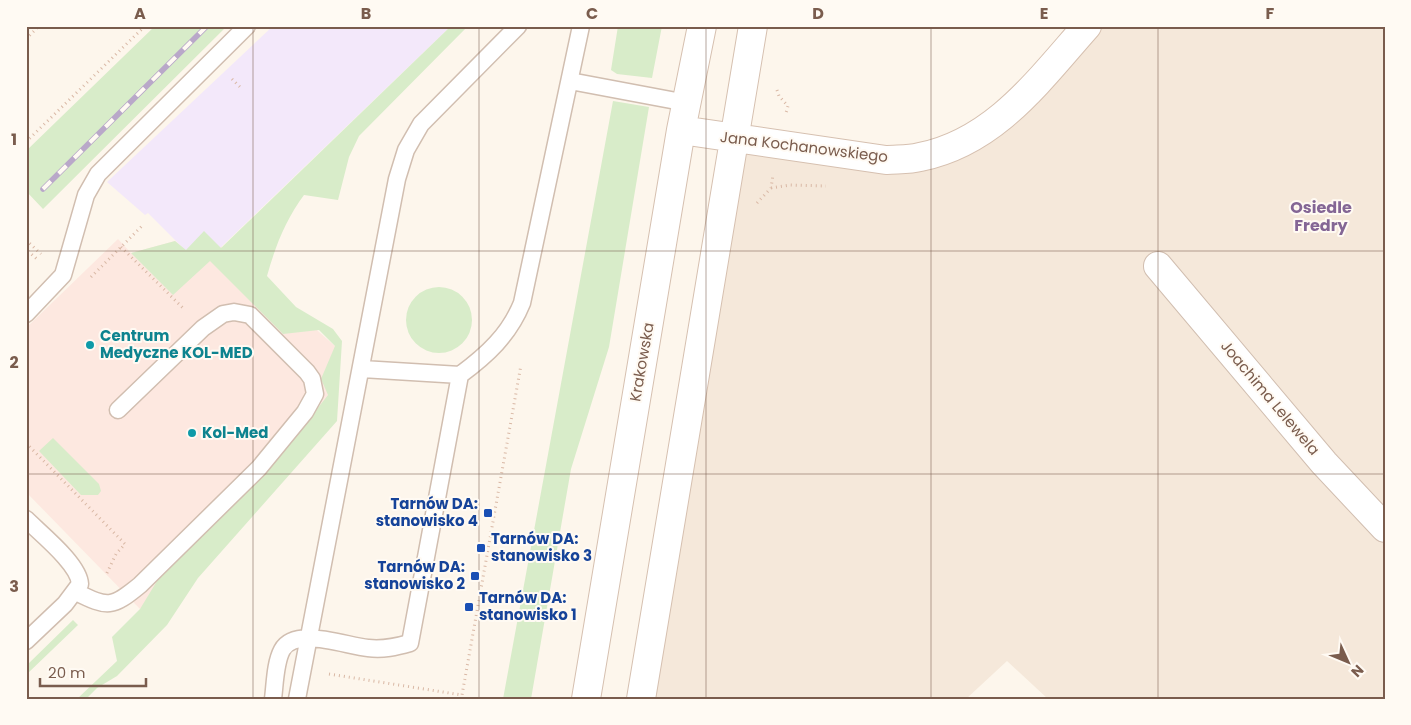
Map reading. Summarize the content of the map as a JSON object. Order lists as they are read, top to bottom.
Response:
{
  "streets": {
    "street": ["Jana Kochanowskiego", "Krakowska", "Joachima Lelewela"]
  },
  "crossings": [
    ["Jana Kochanowskiego", "Krakowska"]
  ],
  "districts": ["Osiedle Fredry"],
  "places": {
    "other": ["Centrum Medyczne KOL-MED", "Kol-Med"],
    "transit": [
      "Tarnów DA: stanowisko 4",
      "Tarnów DA: stanowisko 3",
      "Tarnów DA: stanowisko 2",
      "Tarnów DA: stanowisko 1"
    ]
  },
  "scale_bar": "20 m",
  "north": "bottom right",
  "grid": {
    "columns": [
      "A",
      "B",
      "C",
      "D",
      "E",
      "F"
    ],
    "rows": ["1", "2", "3"]
  }
}
